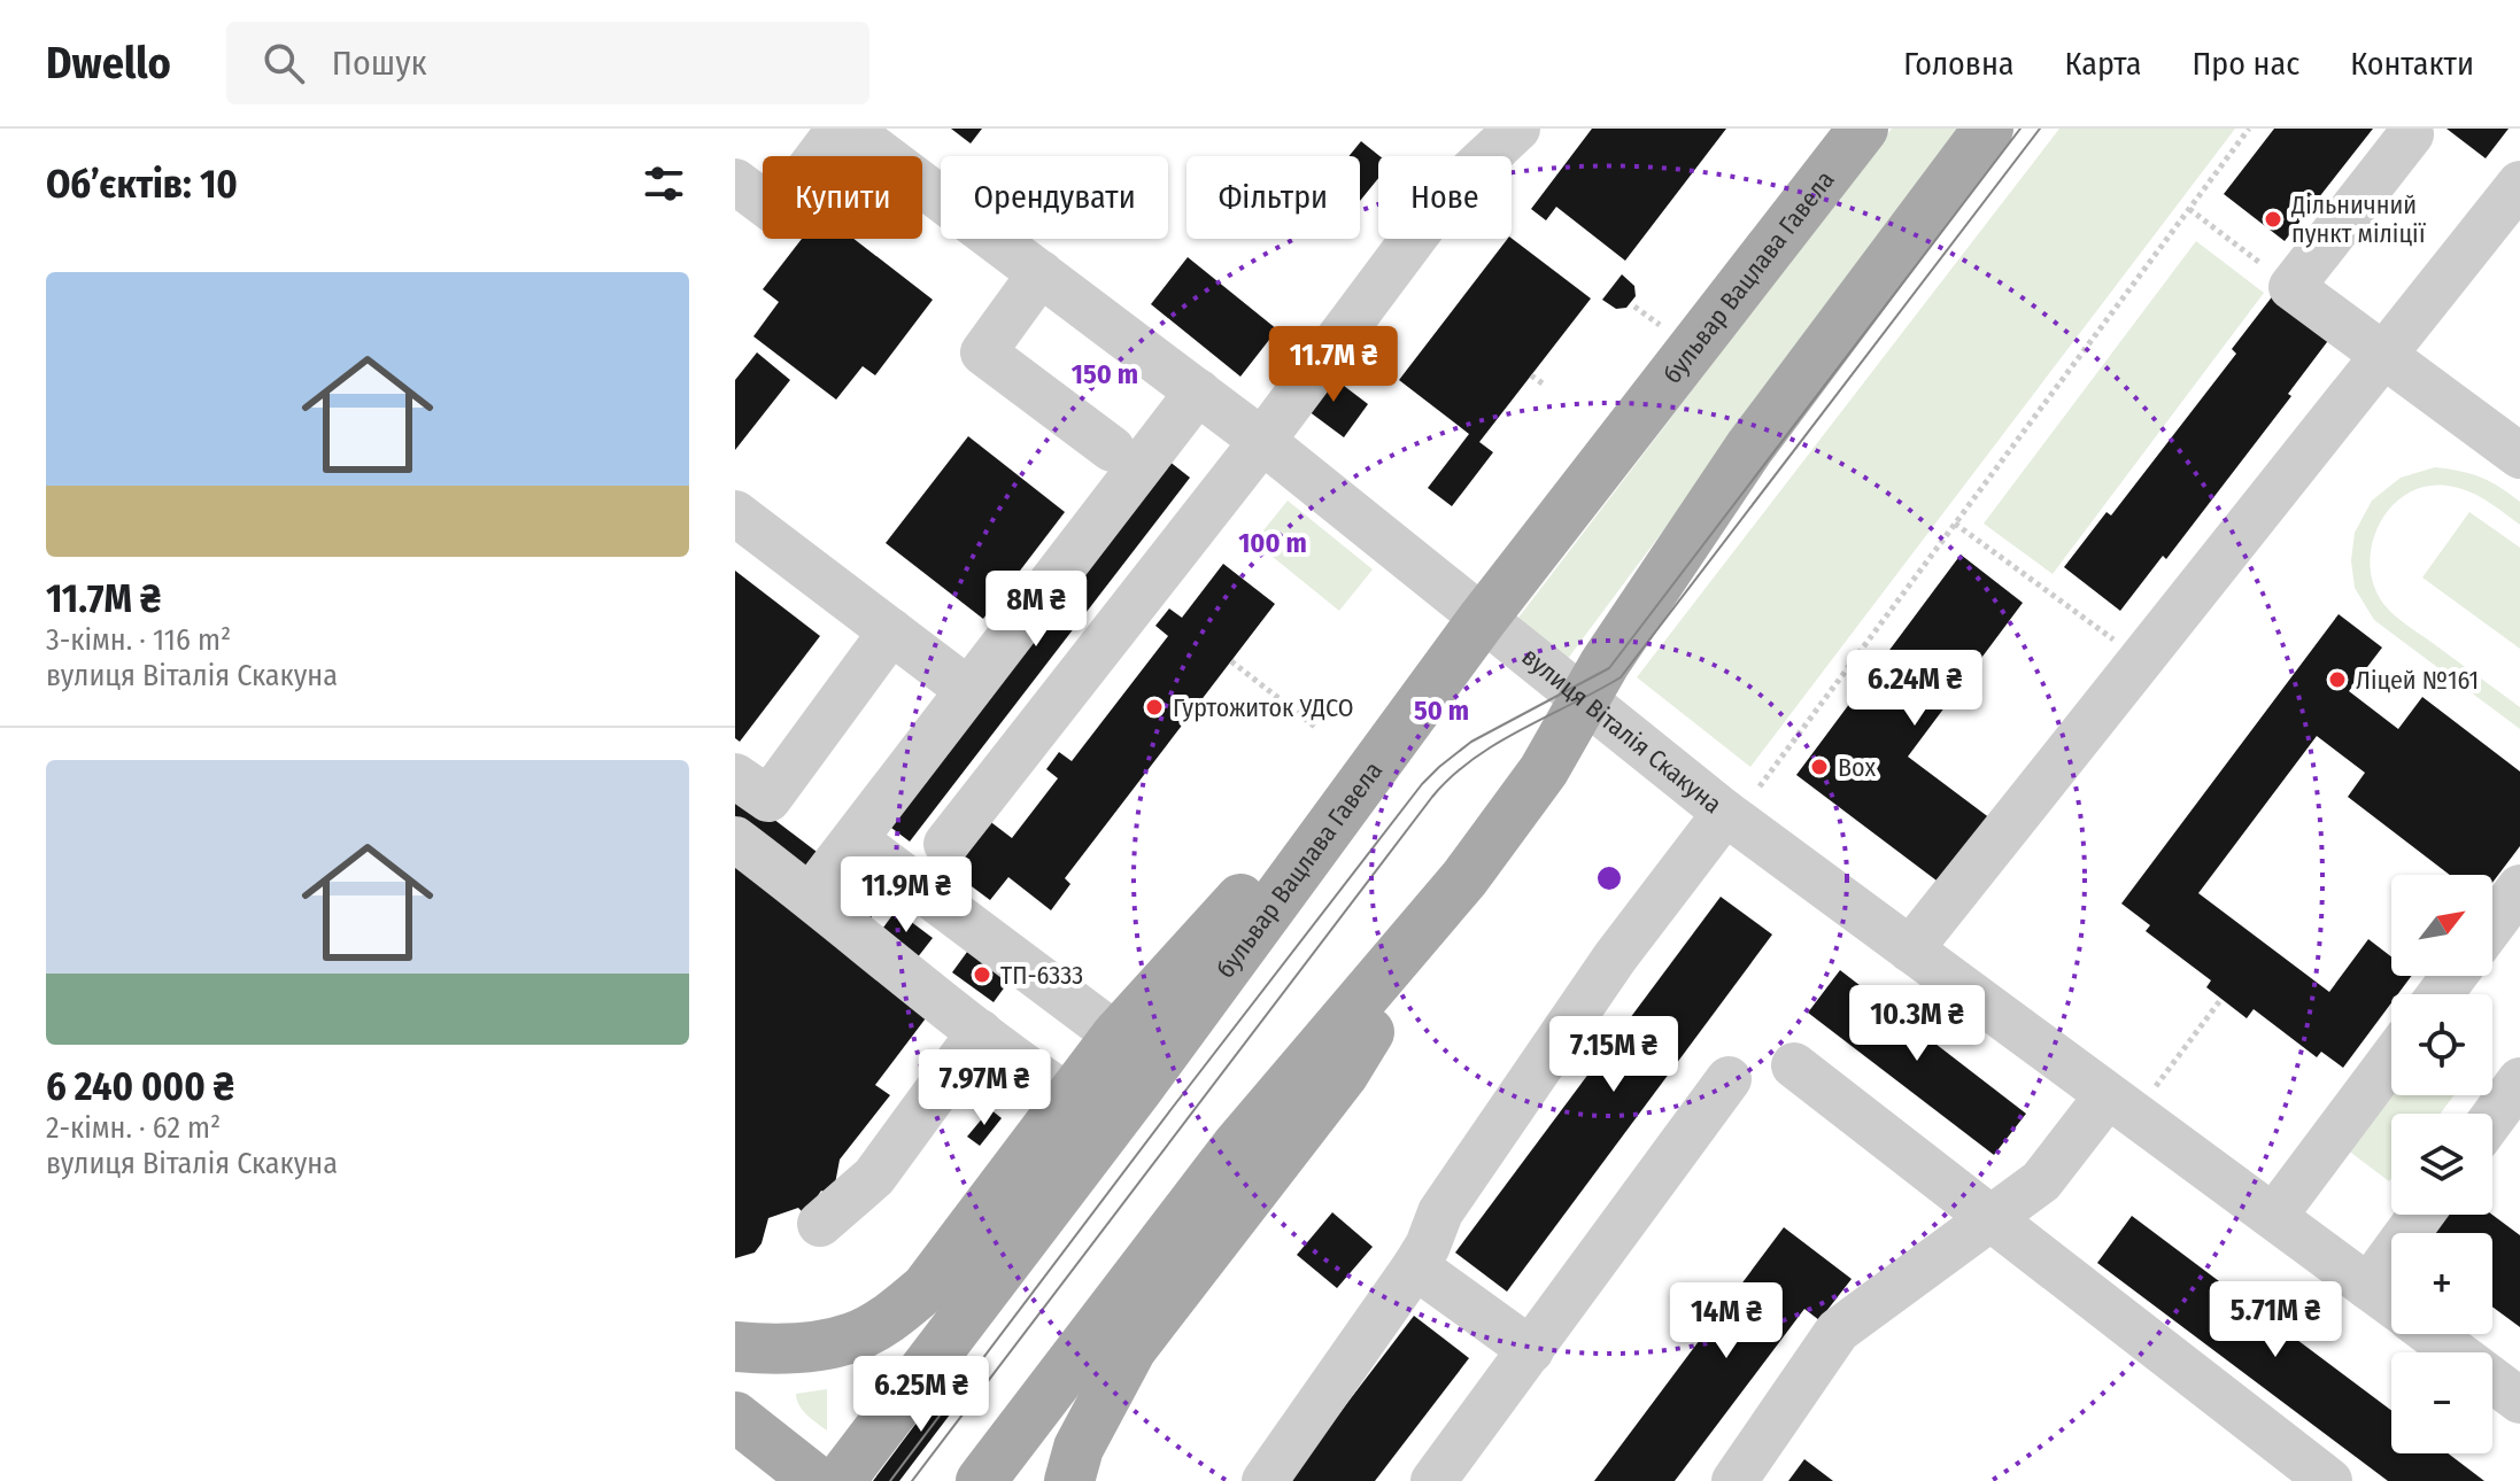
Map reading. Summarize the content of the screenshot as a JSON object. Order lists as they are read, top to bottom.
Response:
{
  "streets": {
    "main road": ["бульвар Вацлава Гавела"],
    "street": ["вулиця Віталія Скакуна"]
  },
  "crossings": [
    ["бульвар Вацлава Гавела", "вулиця Віталія Скакуна"]
  ],
  "places": [
    "Дільничний пункт міліції",
    "Ліцей №161",
    "Гуртожиток УДСО",
    "Box",
    "ТП-6333"
  ],
  "north": "top right",
  "page": {
    "header": "Dwello",
    "search": "Пошук",
    "nav": [
      "Головна",
      "Карта",
      "Про нас",
      "Контакти"
    ],
    "heading": "Об’єктів: 10",
    "chip": [
      "Купити",
      "Орендувати",
      "Фільтри",
      "Нове"
    ],
    "list": [
      {
        "name": "11.7M ₴",
        "note": "3-кімн. · 116 m² · вулиця Віталія Скакуна"
      },
      {
        "name": "6 240 000 ₴",
        "note": "2-кімн. · 62 m² · вулиця Віталія Скакуна"
      }
    ],
    "price": [
      "11.7M ₴",
      "8M ₴",
      "6.24M ₴",
      "11.9M ₴",
      "10.3M ₴",
      "7.15M ₴",
      "7.97M ₴",
      "5.71M ₴",
      "14M ₴",
      "6.25M ₴"
    ],
    "map_buttons": ["+", "−"]
  },
  "rings": ["150 m", "100 m", "50 m"]
}
